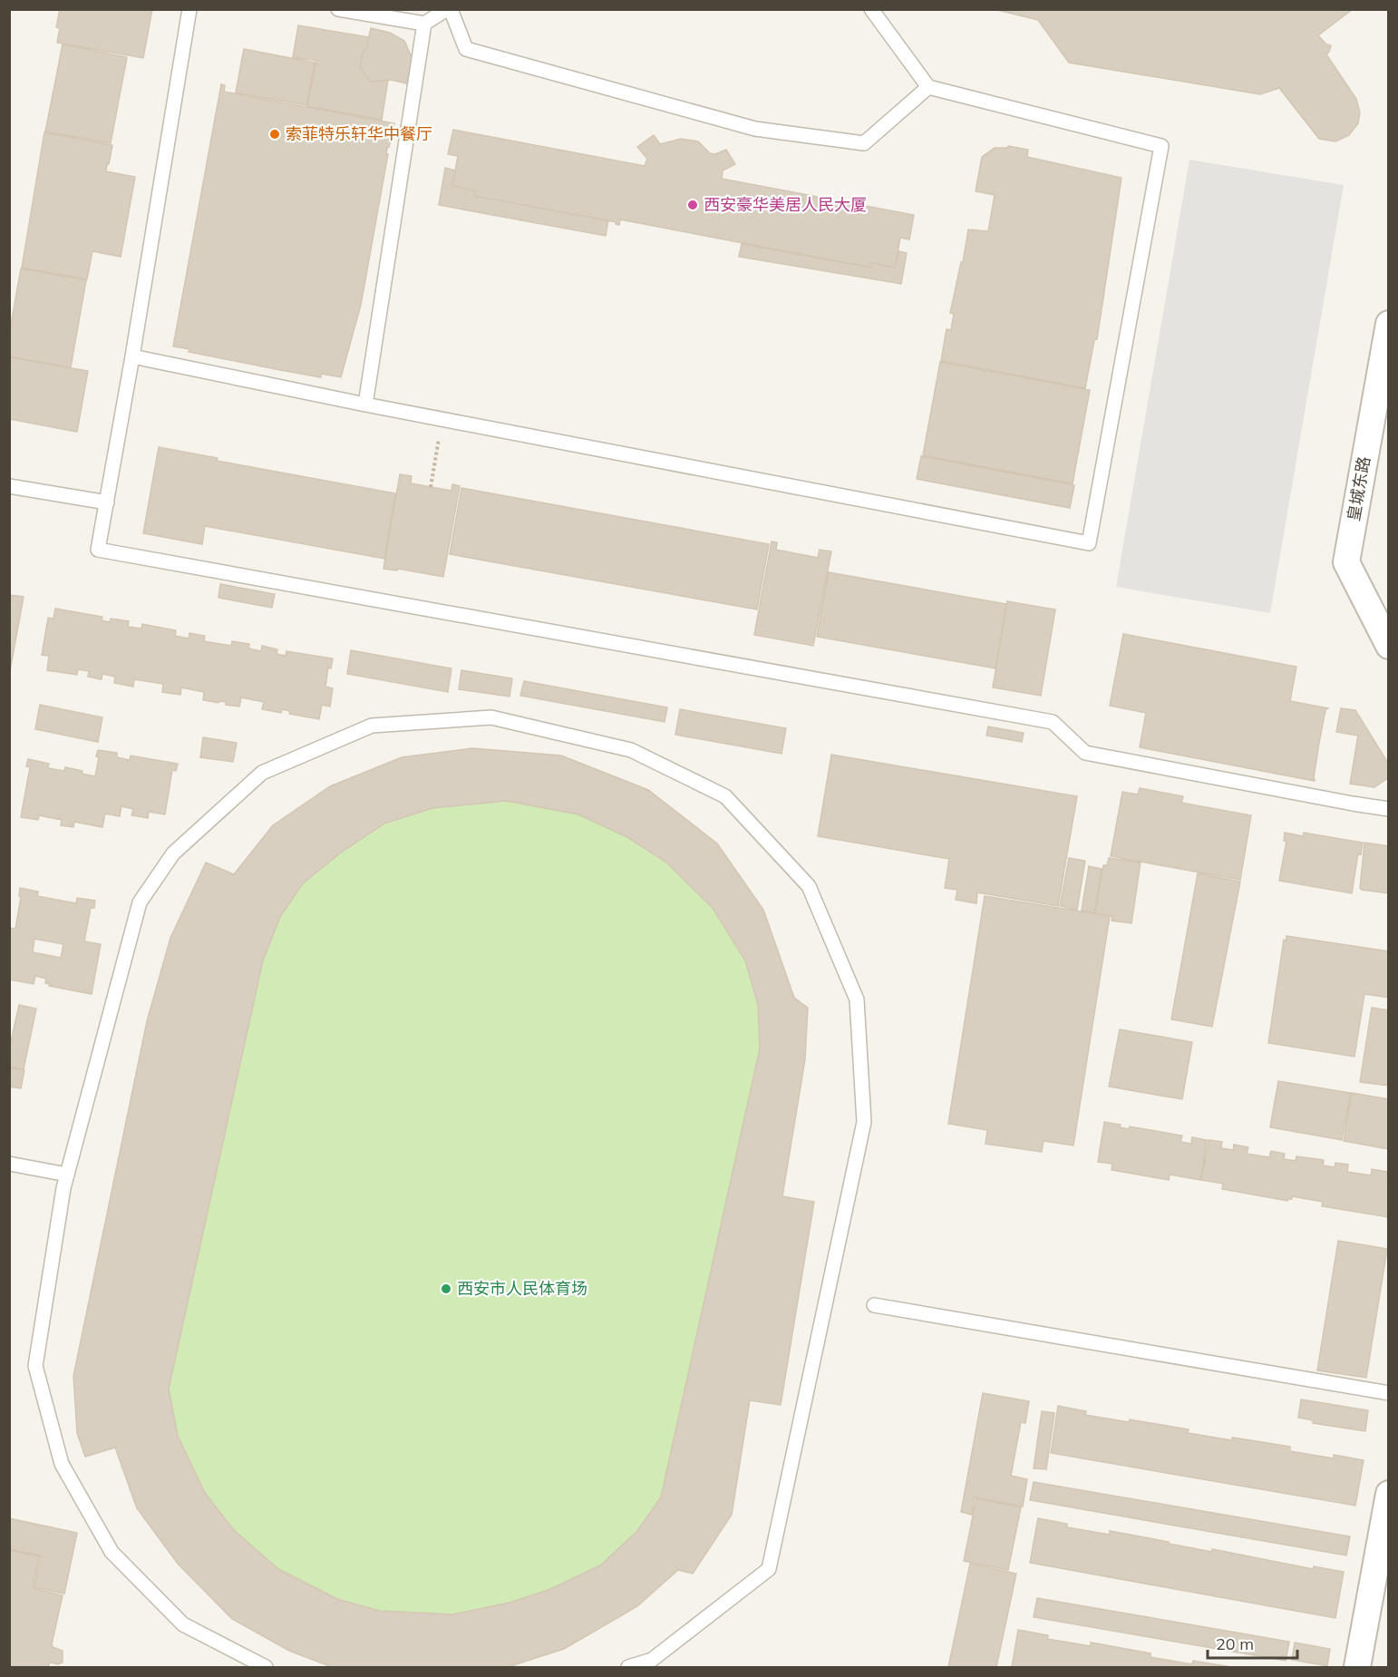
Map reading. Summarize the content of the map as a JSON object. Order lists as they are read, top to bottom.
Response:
{
  "streets": {
    "street": ["皇城东路"]
  },
  "places": ["索菲特乐轩华中餐厅", "西安豪华美居人民大厦", "西安市人民体育场"],
  "scale_bar": "20 m"
}
